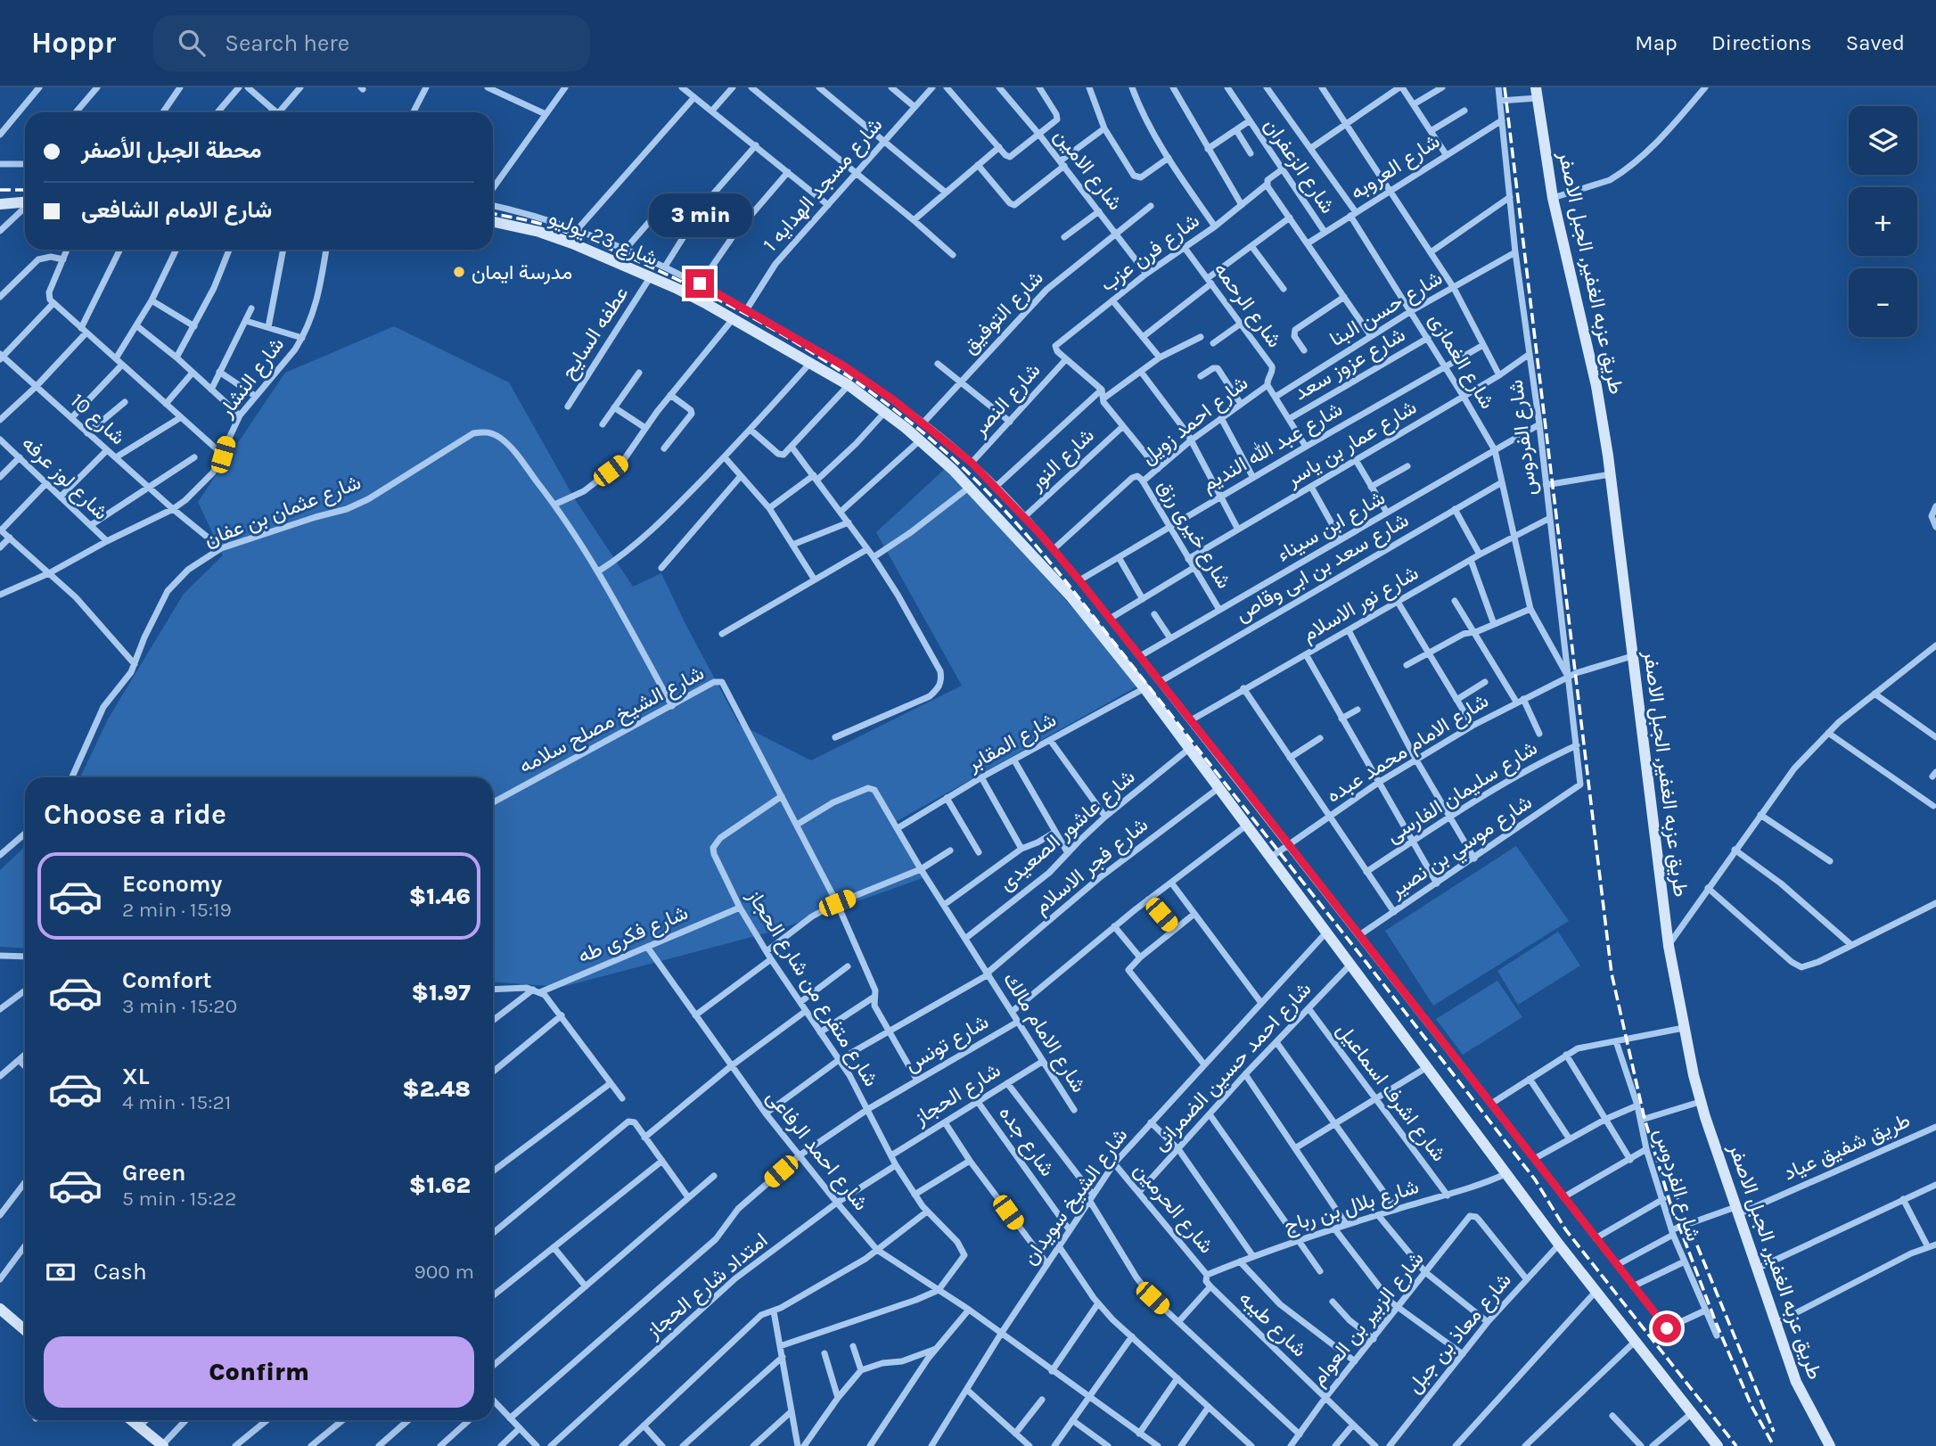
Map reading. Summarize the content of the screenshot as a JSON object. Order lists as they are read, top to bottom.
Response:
{
  "streets": {
    "street": [
      "شارع الزعفران",
      "شارع العروبه",
      "شارع الامين",
      "شارع مسجد الهدايه 1",
      "شارع 23 يوليو",
      "شارع فرن عزب",
      "طريق عزبه الغفير, الجبل الاصفر",
      "شارع الرحمه",
      "شارع حسن البنا",
      "شارع التوفيق",
      "عطفه السايح",
      "شارع الغمازى",
      "شارع عزوز سعد",
      "شارع النشار",
      "شارع النصر",
      "شارع 10",
      "شارع احمد زويل",
      "شارع الفردوس",
      "شارع عمار بن ياسر",
      "شارع عبد الله النديم",
      "شارع النور",
      "شارع لوز عرفه",
      "شارع عثمان بن عفان",
      "شارع ابن سيناء",
      "شارع خيرى رزق",
      "شارع سعد بن ابى وقاص",
      "شارع نور الاسلام",
      "شارع الشيخ مصلح سلامه",
      "شارع المقابر",
      "شارع الامام محمد عبده",
      "شارع سليمان الفارسى",
      "شارع عاشور الصعيدى",
      "شارع موسي بن نصير",
      "شارع فجر الاسلام",
      "شارع فكرى طه",
      "شارع متفرع من شارع الحجاز",
      "شارع الامام مالك",
      "شارع تونس",
      "شارع احمد حسين الضمرانى",
      "شارع اشرف اسماعيل",
      "شارع الحجاز",
      "شارع جده",
      "طريق شفيق عياد",
      "شارع احمد الرفاعى",
      "شارع الشيخ سويدان",
      "شارع بلال بن رباح",
      "شارع الحرمين",
      "امتداد شارع الحجاز",
      "شارع الزبير بن العوام",
      "شارع طيبه",
      "شارع معاذ بن جبل"
    ]
  },
  "crossings": [
    ["شارع الزعفران", "شارع العروبه"],
    ["شارع الزعفران", "شارع فرن عزب"],
    ["شارع العروبه", "شارع الغمازى"],
    ["شارع العروبه", "شارع الفردوس"],
    ["شارع الامين", "شارع فرن عزب"],
    ["شارع الامين", "شارع التوفيق"],
    ["شارع 23 يوليو", "عطفه السايح"],
    ["شارع 23 يوليو", "شارع المقابر"],
    ["شارع 23 يوليو", "شارع الامام محمد عبده"],
    ["شارع 23 يوليو", "شارع عاشور الصعيدى"],
    ["شارع 23 يوليو", "شارع فجر الاسلام"],
    ["شارع 23 يوليو", "شارع احمد حسين الضمرانى"],
    ["شارع 23 يوليو", "شارع الشيخ سويدان"],
    ["شارع 23 يوليو", "شارع بلال بن رباح"],
    ["شارع 23 يوليو", "شارع معاذ بن جبل"],
    ["شارع فرن عزب", "شارع الرحمه"],
    ["شارع فرن عزب", "شارع النصر"],
    ["طريق عزبه الغفير, الجبل الاصفر", "شارع الامام محمد عبده"],
    ["طريق عزبه الغفير, الجبل الاصفر", "طريق شفيق عياد"],
    ["شارع الرحمه", "شارع احمد زويل"],
    ["شارع حسن البنا", "شارع الغمازى"],
    ["شارع حسن البنا", "شارع الفردوس"],
    ["شارع الغمازى", "شارع عزوز سعد"],
    ["شارع الغمازى", "شارع الفردوس"],
    ["شارع الغمازى", "شارع عمار بن ياسر"],
    ["شارع الغمازى", "شارع عبد الله النديم"],
    ["شارع الغمازى", "شارع ابن سيناء"],
    ["شارع الغمازى", "شارع سعد بن ابى وقاص"],
    ["شارع الغمازى", "شارع نور الاسلام"],
    ["شارع الغمازى", "شارع الامام محمد عبده"],
    ["شارع النشار", "شارع 10"],
    ["شارع النشار", "شارع لوز عرفه"],
    ["شارع 10", "شارع عثمان بن عفان"],
    ["شارع احمد زويل", "شارع خيرى رزق"],
    ["شارع الفردوس", "شارع عمار بن ياسر"],
    ["شارع الفردوس", "شارع ابن سيناء"],
    ["شارع الفردوس", "شارع نور الاسلام"],
    ["شارع الفردوس", "شارع الامام محمد عبده"],
    ["شارع الفردوس", "شارع سليمان الفارسى"],
    ["شارع الفردوس", "شارع موسي بن نصير"],
    ["شارع الفردوس", "طريق شفيق عياد"],
    ["شارع عمار بن ياسر", "شارع خيرى رزق"],
    ["شارع عبد الله النديم", "شارع خيرى رزق"],
    ["شارع عثمان بن عفان", "شارع الشيخ مصلح سلامه"],
    ["شارع ابن سيناء", "شارع خيرى رزق"],
    ["شارع الشيخ مصلح سلامه", "شارع متفرع من شارع الحجاز"],
    ["شارع فجر الاسلام", "شارع متفرع من شارع الحجاز"],
    ["شارع فجر الاسلام", "شارع الامام مالك"],
    ["شارع فجر الاسلام", "شارع احمد الرفاعى"],
    ["شارع فكرى طه", "شارع متفرع من شارع الحجاز"],
    ["شارع فكرى طه", "شارع احمد الرفاعى"],
    ["شارع متفرع من شارع الحجاز", "شارع تونس"],
    ["شارع متفرع من شارع الحجاز", "شارع الحجاز"],
    ["شارع متفرع من شارع الحجاز", "شارع احمد الرفاعى"],
    ["شارع متفرع من شارع الحجاز", "امتداد شارع الحجاز"],
    ["شارع الامام مالك", "شارع تونس"],
    ["شارع الامام مالك", "شارع الحجاز"],
    ["شارع تونس", "شارع احمد الرفاعى"],
    ["شارع احمد حسين الضمرانى", "شارع اشرف اسماعيل"],
    ["شارع احمد حسين الضمرانى", "شارع الحرمين"],
    ["شارع اشرف اسماعيل", "شارع بلال بن رباح"],
    ["شارع الحجاز", "شارع جده"],
    ["شارع جده", "شارع الشيخ سويدان"],
    ["شارع احمد الرفاعى", "شارع الشيخ سويدان"],
    ["شارع احمد الرفاعى", "امتداد شارع الحجاز"],
    ["شارع الشيخ سويدان", "شارع الحرمين"],
    ["شارع بلال بن رباح", "شارع الحرمين"],
    ["شارع بلال بن رباح", "شارع طيبه"],
    ["شارع الحرمين", "شارع طيبه"],
    ["شارع الزبير بن العوام", "شارع طيبه"],
    ["شارع الزبير بن العوام", "شارع معاذ بن جبل"]
  ],
  "places": ["مدرسة ايمان"],
  "page": {
    "header": "Hoppr",
    "search": "Search here",
    "nav": ["Map", "Directions", "Saved"],
    "map_buttons": ["+", "−"],
    "banner": ["محطة الجبل الأصفر", "شارع الامام الشافعى"],
    "bubble": "3 min",
    "heading": "Choose a ride",
    "list": [
      {
        "name": "Economy",
        "note": "2 min · 15:19",
        "value": "$1.46"
      },
      {
        "name": "Comfort",
        "note": "3 min · 15:20",
        "value": "$1.97"
      },
      {
        "name": "XL",
        "note": "4 min · 15:21",
        "value": "$2.48"
      },
      {
        "name": "Green",
        "note": "5 min · 15:22",
        "value": "$1.62"
      }
    ],
    "pay": ["Cash", "900 m"],
    "buttons": "Confirm"
  }
}
